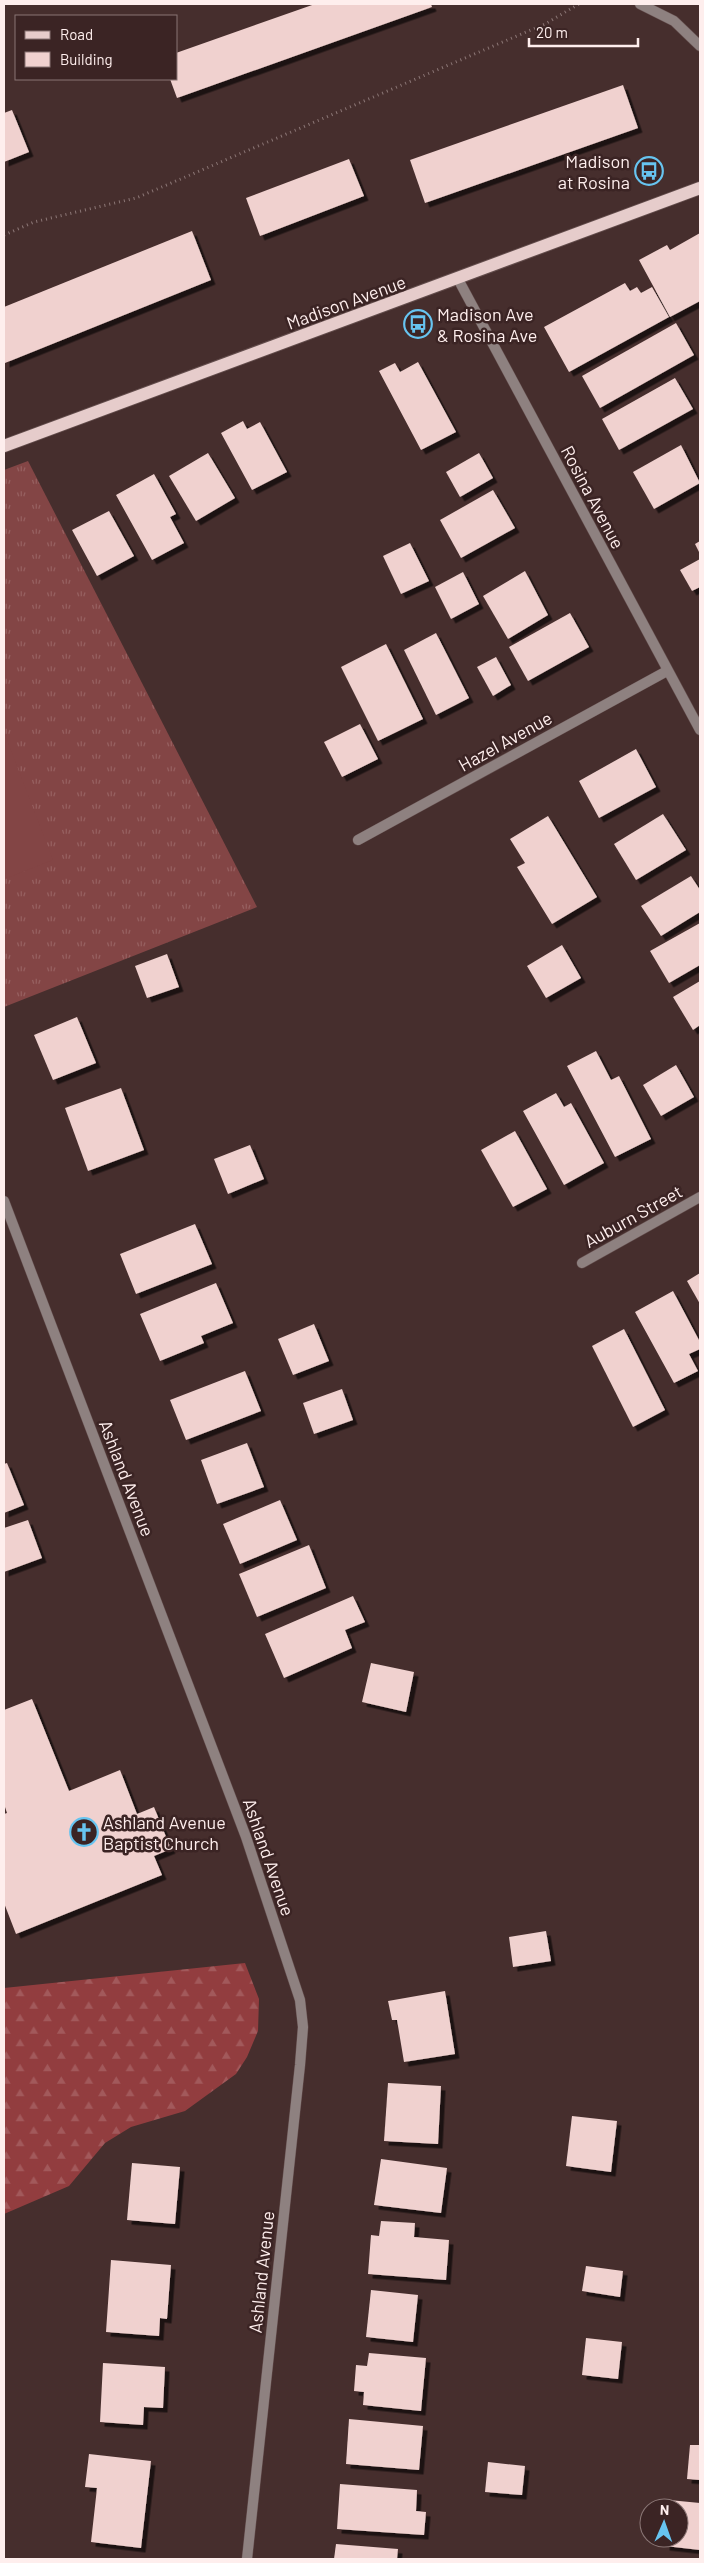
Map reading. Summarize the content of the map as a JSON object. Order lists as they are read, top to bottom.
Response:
{
  "streets": {
    "main road": ["Madison Avenue"],
    "street": [
      "Rosina Avenue",
      "Hazel Avenue",
      "Auburn Street",
      "Ashland Avenue"
    ]
  },
  "crossings": [
    ["Madison Avenue", "Rosina Avenue"],
    ["Rosina Avenue", "Hazel Avenue"]
  ],
  "places": {
    "bus stop": ["Madison at Rosina", "Madison Ave & Rosina Ave"],
    "church": ["Ashland Avenue Baptist Church"]
  },
  "legend": ["Road", "Building"],
  "scale_bar": "20 m",
  "north": "top"
}
